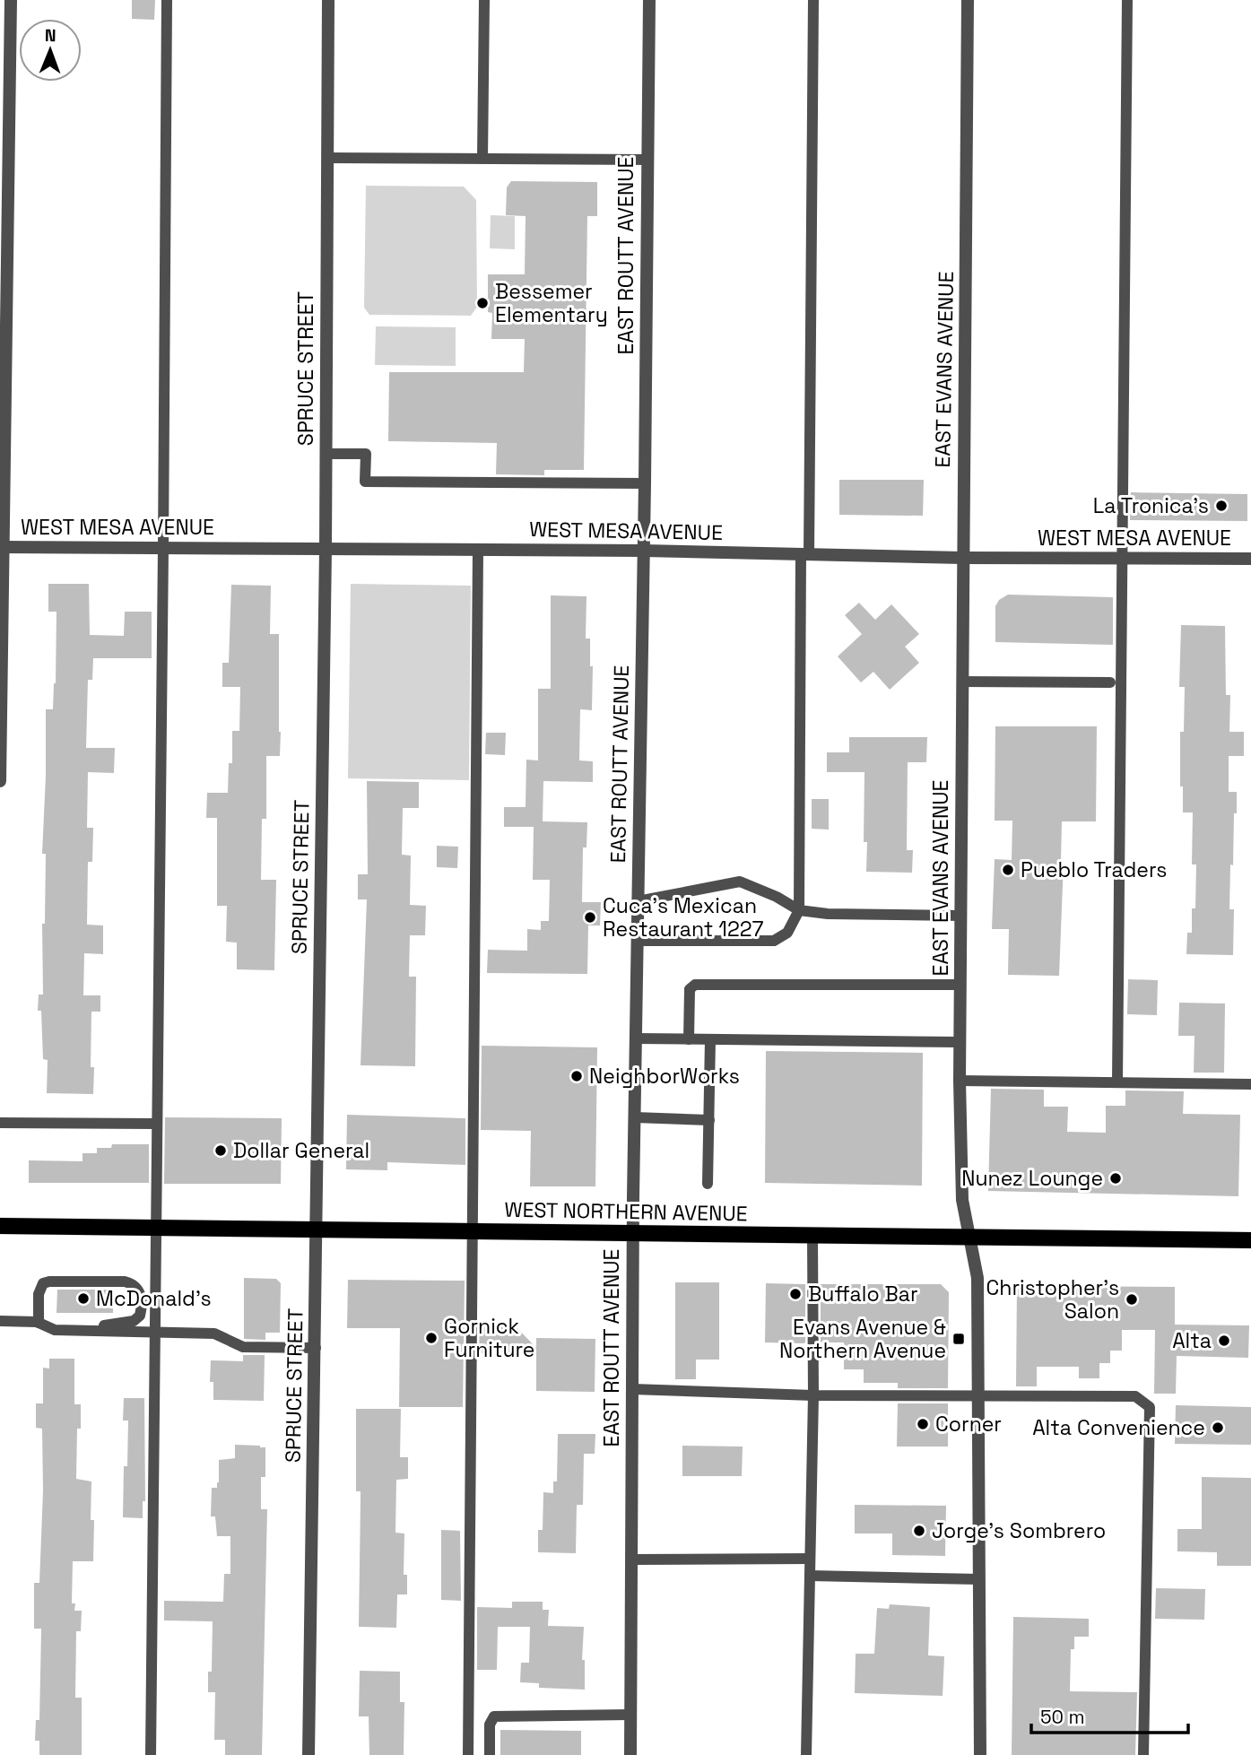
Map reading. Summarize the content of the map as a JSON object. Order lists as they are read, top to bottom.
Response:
{
  "streets": {
    "main road": ["WEST NORTHERN AVENUE"],
    "street": [
      "EAST ROUTT AVENUE",
      "SPRUCE STREET",
      "EAST EVANS AVENUE",
      "WEST MESA AVENUE"
    ]
  },
  "crossings": [
    ["EAST ROUTT AVENUE", "WEST MESA AVENUE"],
    ["EAST ROUTT AVENUE", "WEST NORTHERN AVENUE"],
    ["SPRUCE STREET", "WEST MESA AVENUE"],
    ["SPRUCE STREET", "WEST NORTHERN AVENUE"],
    ["EAST EVANS AVENUE", "WEST MESA AVENUE"],
    ["EAST EVANS AVENUE", "WEST NORTHERN AVENUE"]
  ],
  "places": {
    "other": [
      "Bessemer Elementary",
      "La Tronica's",
      "Pueblo Traders",
      "Cuca's Mexican Restaurant 1227",
      "NeighborWorks",
      "Dollar General",
      "Nunez Lounge",
      "Buffalo Bar",
      "McDonald's",
      "Christopher's Salon",
      "Gornick Furniture",
      "Alta",
      "Corner",
      "Alta Convenience",
      "Jorge's Sombrero"
    ],
    "transit": ["Evans Avenue & Northern Avenue"]
  },
  "scale_bar": "50 m",
  "north": "top"
}
